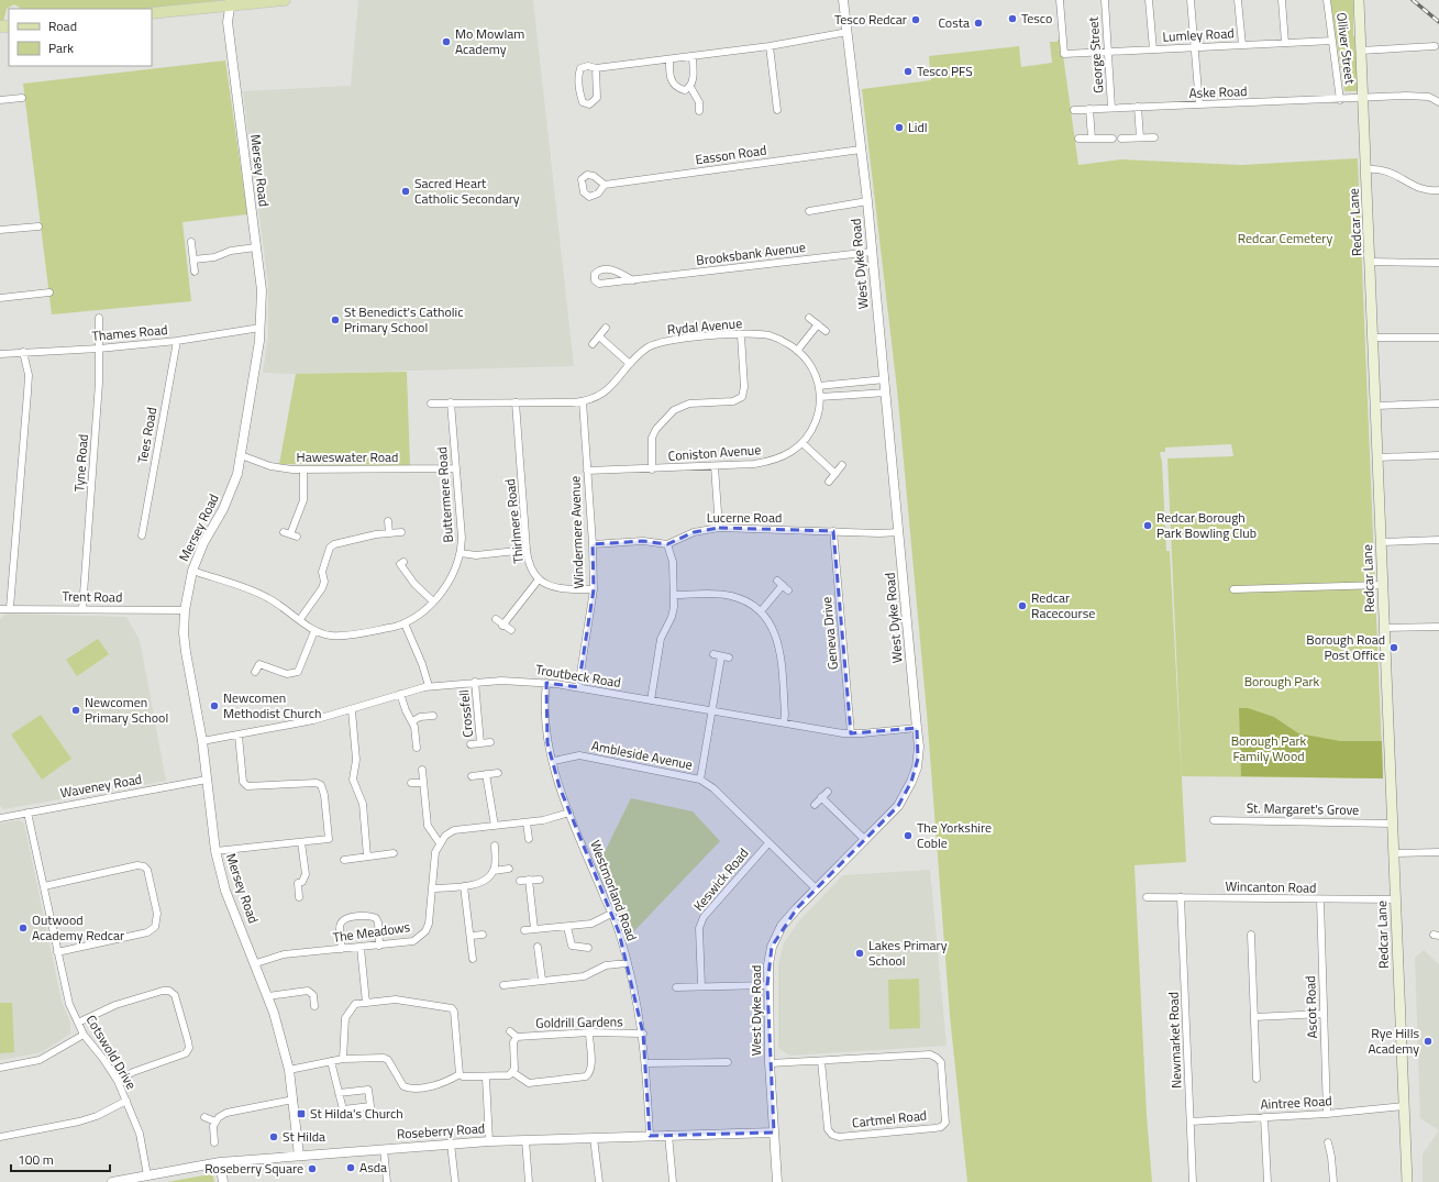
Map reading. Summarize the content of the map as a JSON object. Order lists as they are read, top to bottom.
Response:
{
  "streets": {
    "main road": ["Redcar Lane"],
    "street": [
      "Lumley Road",
      "Olliver Street",
      "George Street",
      "Aske Road",
      "Easson Road",
      "Mersey Road",
      "Brooksbank Avenue",
      "West Dyke Road",
      "Rydal Avenue",
      "Thames Road",
      "Tees Road",
      "Coniston Avenue",
      "Haweswater Road",
      "Tyne Road",
      "Buttermere Road",
      "Lucerne Road",
      "Thirlmere Road",
      "Windermere Avenue",
      "Trent Road",
      "Geneva Drive",
      "Troutbeck Road",
      "Crossfell",
      "Ambleside Avenue",
      "Waveney Road",
      "St. Margaret's Grove",
      "Keswick Road",
      "Wincanton Road",
      "Westmorland Road",
      "The Meadows",
      "Ascot Road",
      "Goldrill Gardens",
      "Newmarket Road",
      "Cotswold Drive",
      "Aintree Road",
      "Cartmel Road",
      "Roseberry Road"
    ]
  },
  "crossings": [
    ["Lumley Road", "Olliver Street"],
    ["Lumley Road", "George Street"],
    ["Olliver Street", "Aske Road"],
    ["George Street", "Aske Road"],
    ["Aske Road", "Redcar Lane"],
    ["Easson Road", "West Dyke Road"],
    ["Mersey Road", "Thames Road"],
    ["Mersey Road", "Haweswater Road"],
    ["Mersey Road", "Buttermere Road"],
    ["Mersey Road", "Trent Road"],
    ["Mersey Road", "Troutbeck Road"],
    ["Mersey Road", "Waveney Road"],
    ["Mersey Road", "The Meadows"],
    ["Mersey Road", "Roseberry Road"],
    ["Redcar Lane", "St. Margaret's Grove"],
    ["Redcar Lane", "Wincanton Road"],
    ["Redcar Lane", "Aintree Road"],
    ["Brooksbank Avenue", "West Dyke Road"],
    ["West Dyke Road", "Lucerne Road"],
    ["West Dyke Road", "Troutbeck Road"],
    ["West Dyke Road", "Ambleside Avenue"],
    ["West Dyke Road", "Cartmel Road"],
    ["West Dyke Road", "Roseberry Road"],
    ["Rydal Avenue", "Buttermere Road"],
    ["Rydal Avenue", "Thirlmere Road"],
    ["Rydal Avenue", "Windermere Avenue"],
    ["Thames Road", "Tees Road"],
    ["Thames Road", "Tyne Road"],
    ["Coniston Avenue", "Windermere Avenue"],
    ["Haweswater Road", "Buttermere Road"],
    ["Tyne Road", "Trent Road"],
    ["Lucerne Road", "Geneva Drive"],
    ["Windermere Avenue", "Troutbeck Road"],
    ["Geneva Drive", "Troutbeck Road"],
    ["Troutbeck Road", "Crossfell"],
    ["Troutbeck Road", "Westmorland Road"],
    ["Ambleside Avenue", "Keswick Road"],
    ["Ambleside Avenue", "Westmorland Road"],
    ["Waveney Road", "Cotswold Drive"],
    ["Wincanton Road", "Ascot Road"],
    ["Wincanton Road", "Newmarket Road"],
    ["Westmorland Road", "Goldrill Gardens"],
    ["Westmorland Road", "Roseberry Road"],
    ["Ascot Road", "Aintree Road"],
    ["Newmarket Road", "Aintree Road"],
    ["Cotswold Drive", "Roseberry Road"]
  ],
  "parks": ["Redcar Cemetery", "Borough Park", "Borough Park Family Wood"],
  "places": {
    "other": [
      "Tesco",
      "Tesco Redcar",
      "Costa",
      "Mo Mowlam Academy",
      "Tesco PFS",
      "Lidl",
      "Sacred Heart Catholic Secondary",
      "St Benedict's Catholic Primary School",
      "Redcar Borough Park Bowling Club",
      "Redcar Racecourse",
      "Borough Road Post Office",
      "Newcomen Methodist Church",
      "Newcomen Primary School",
      "The Yorkshire Coble",
      "Outwood Academy Redcar",
      "Lakes Primary School",
      "Rye Hills Academy",
      "St Hilda",
      "Asda",
      "Roseberry Square"
    ],
    "transit": ["St Hilda's Church"]
  },
  "legend": ["Road", "Park"],
  "scale_bar": "100 m"
}
